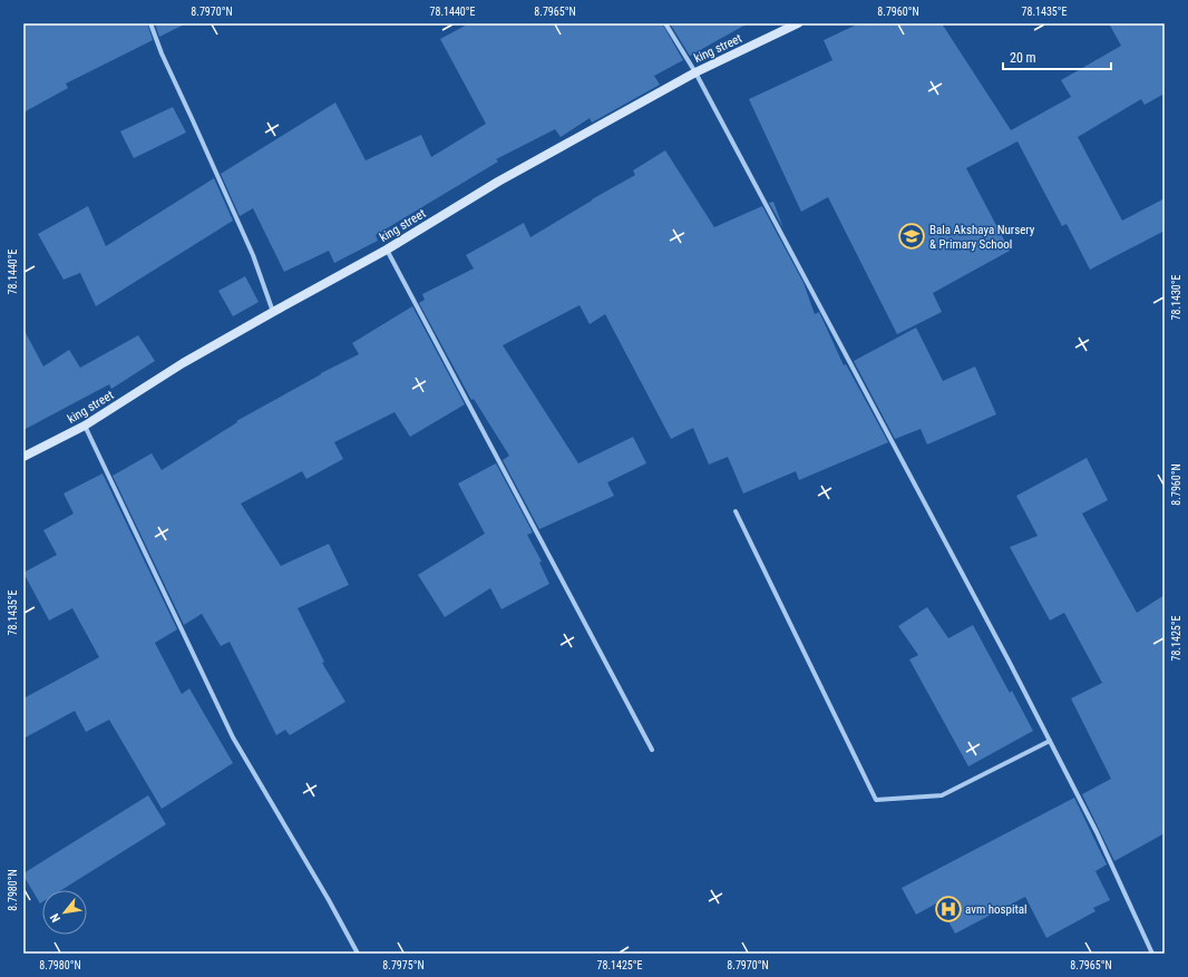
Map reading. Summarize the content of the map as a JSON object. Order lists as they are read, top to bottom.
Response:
{
  "streets": {
    "street": ["king street"]
  },
  "places": {
    "school or university": ["Bala Akshaya Nursery & Primary School"],
    "hospital": ["avm hospital"]
  },
  "scale_bar": "20 m",
  "north": "bottom left",
  "coordinates": [
    "8.7970°N",
    "78.1440°E",
    "8.7965°N",
    "8.7960°N",
    "78.1435°E",
    "78.1430°E",
    "78.1425°E",
    "8.7980°N",
    "8.7975°N"
  ]
}
